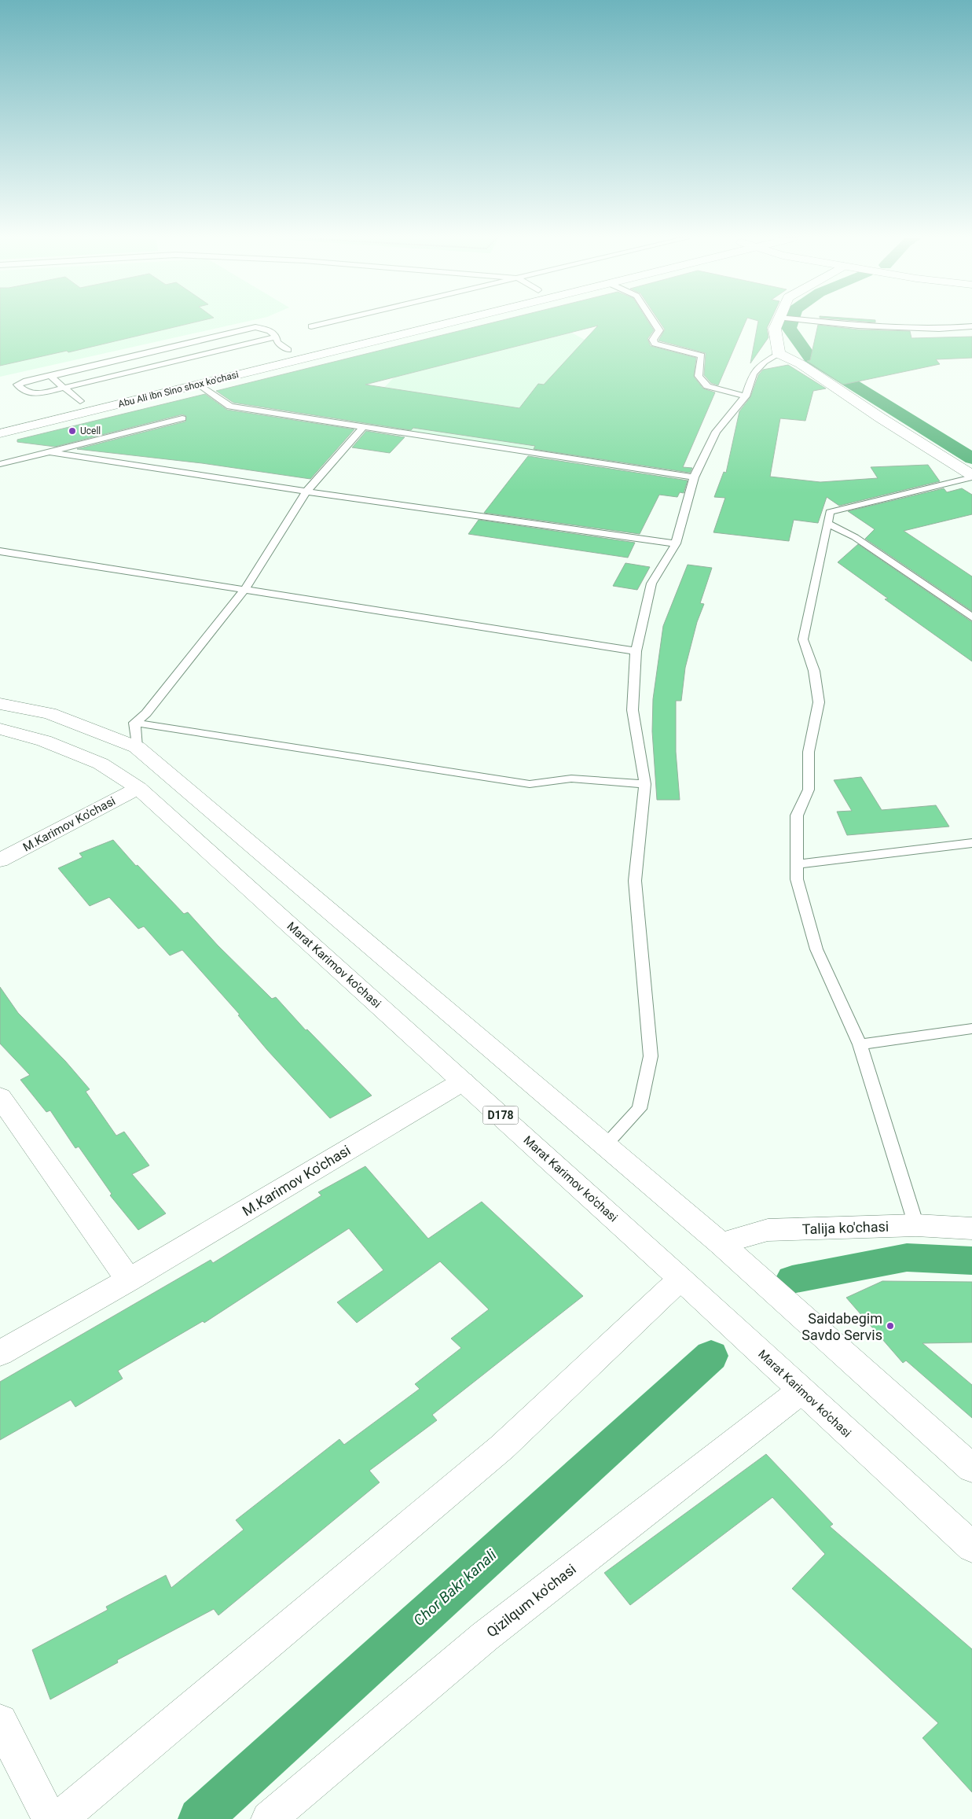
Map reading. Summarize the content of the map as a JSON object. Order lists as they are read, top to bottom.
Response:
{
  "streets": {
    "main road": [
      "Abu Ali ibn Sino shox ko'chasi",
      "M.Karimov Ko'chasi",
      "Marat Karimov ko'chasi",
      "D178",
      "Talija ko'chasi",
      "Qizilqum ko'chasi"
    ]
  },
  "crossings": [
    ["M.Karimov Ko'chasi", "Marat Karimov ko'chasi"],
    ["Marat Karimov ko'chasi", "Qizilqum ko'chasi"]
  ],
  "water": ["Chor Bakr kanali"],
  "places": ["Ucell", "Saidabegim Savdo Servis"]
}
